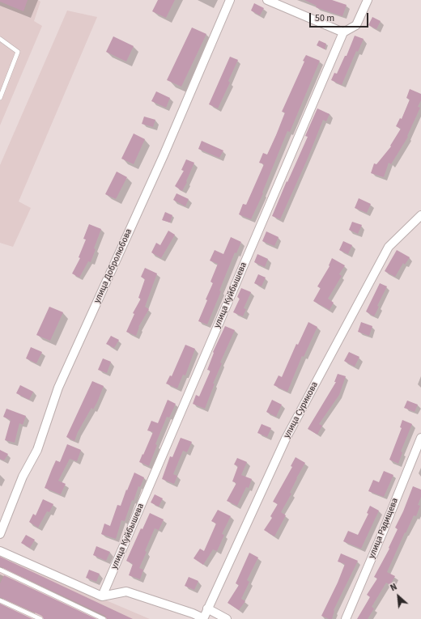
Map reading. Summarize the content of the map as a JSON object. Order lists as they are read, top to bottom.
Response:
{
  "streets": {
    "street": [
      "улица Добролюбова",
      "улица Куйбышева",
      "улица Сурикова",
      "улица Радищева"
    ]
  },
  "scale_bar": "50 m",
  "north": "top left"
}
